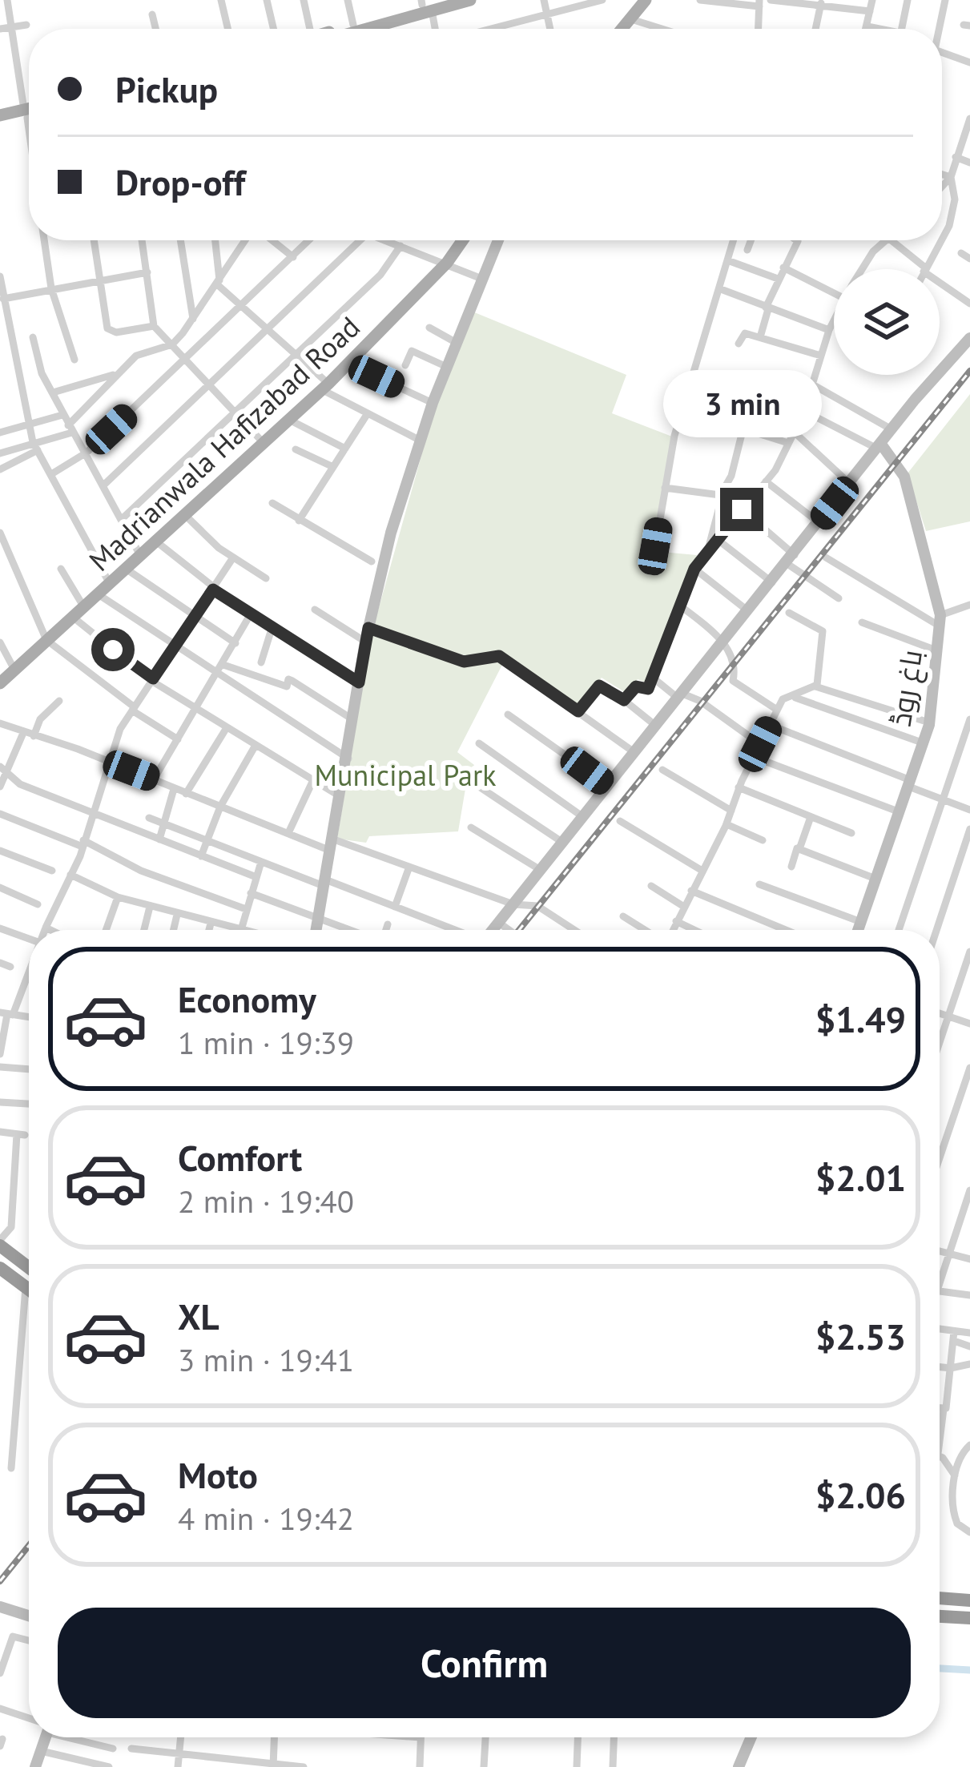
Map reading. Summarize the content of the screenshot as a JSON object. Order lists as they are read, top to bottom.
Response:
{
  "streets": {
    "main road": ["Madrianwala Hafizabad Road"],
    "street": ["باغ روڈ"]
  },
  "parks": ["Municipal Park"],
  "page": {
    "banner": ["Pickup", "Drop-off"],
    "bubble": "3 min",
    "list": [
      {
        "name": "Economy",
        "note": "1 min · 19:39",
        "value": "$1.49"
      },
      {
        "name": "Comfort",
        "note": "2 min · 19:40",
        "value": "$2.01"
      },
      {
        "name": "XL",
        "note": "3 min · 19:41",
        "value": "$2.53"
      },
      {
        "name": "Moto",
        "note": "4 min · 19:42",
        "value": "$2.06"
      }
    ],
    "buttons": "Confirm"
  }
}
